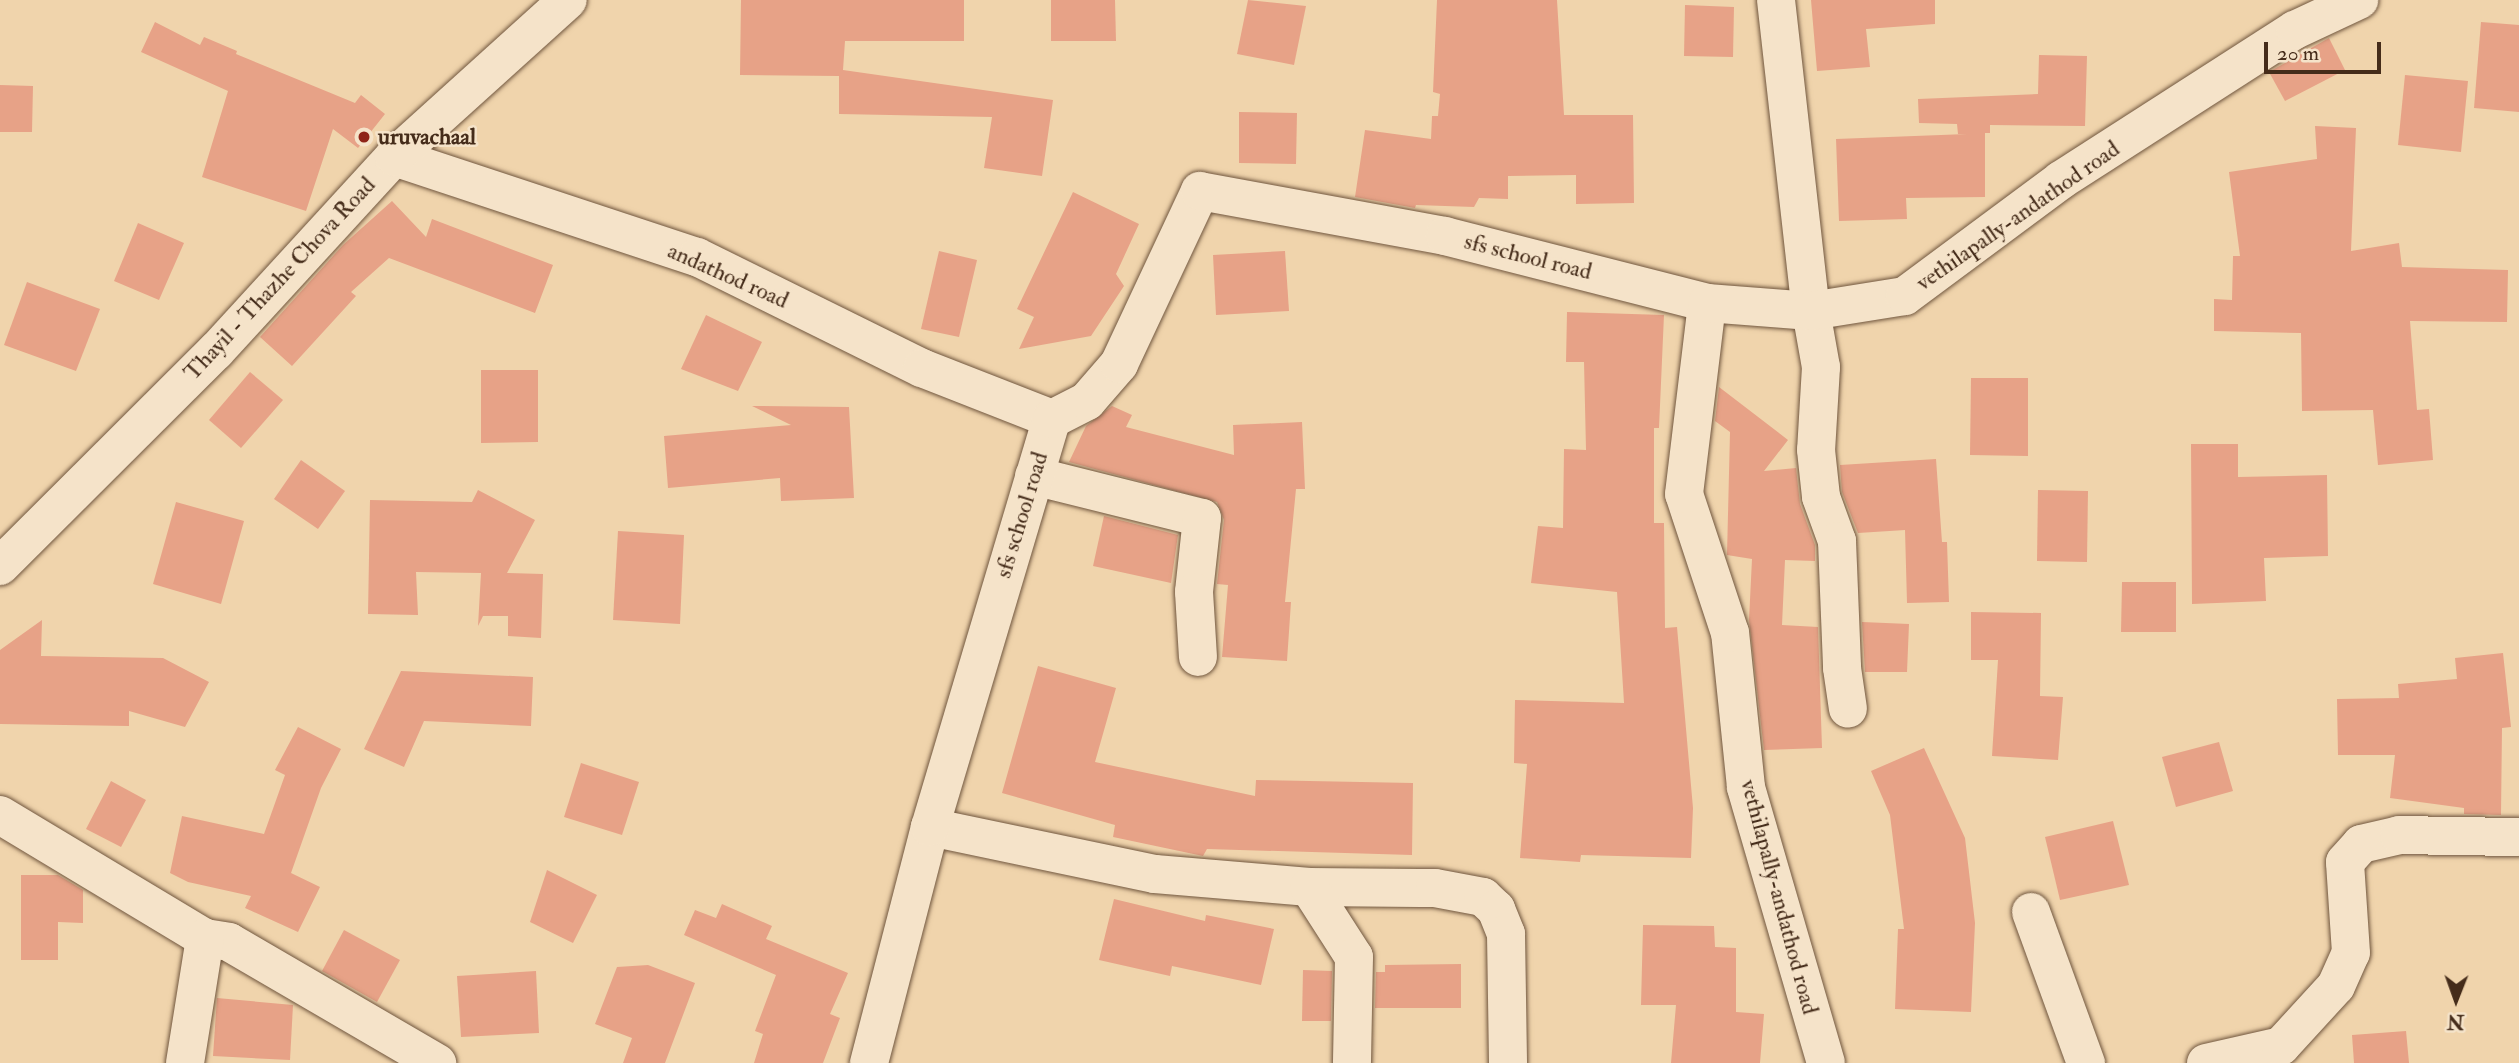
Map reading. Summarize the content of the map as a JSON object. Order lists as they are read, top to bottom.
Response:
{
  "streets": {
    "street": [
      "vethilapally-andathod road",
      "sfs school road",
      "andathod road",
      "Thayil - Thazhe Chova Road"
    ]
  },
  "crossings": [
    ["vethilapally-andathod road", "sfs school road"],
    ["sfs school road", "andathod road"],
    ["andathod road", "Thayil - Thazhe Chova Road"]
  ],
  "places": ["uruvachaal"],
  "scale_bar": "20 m",
  "north": "bottom"
}
